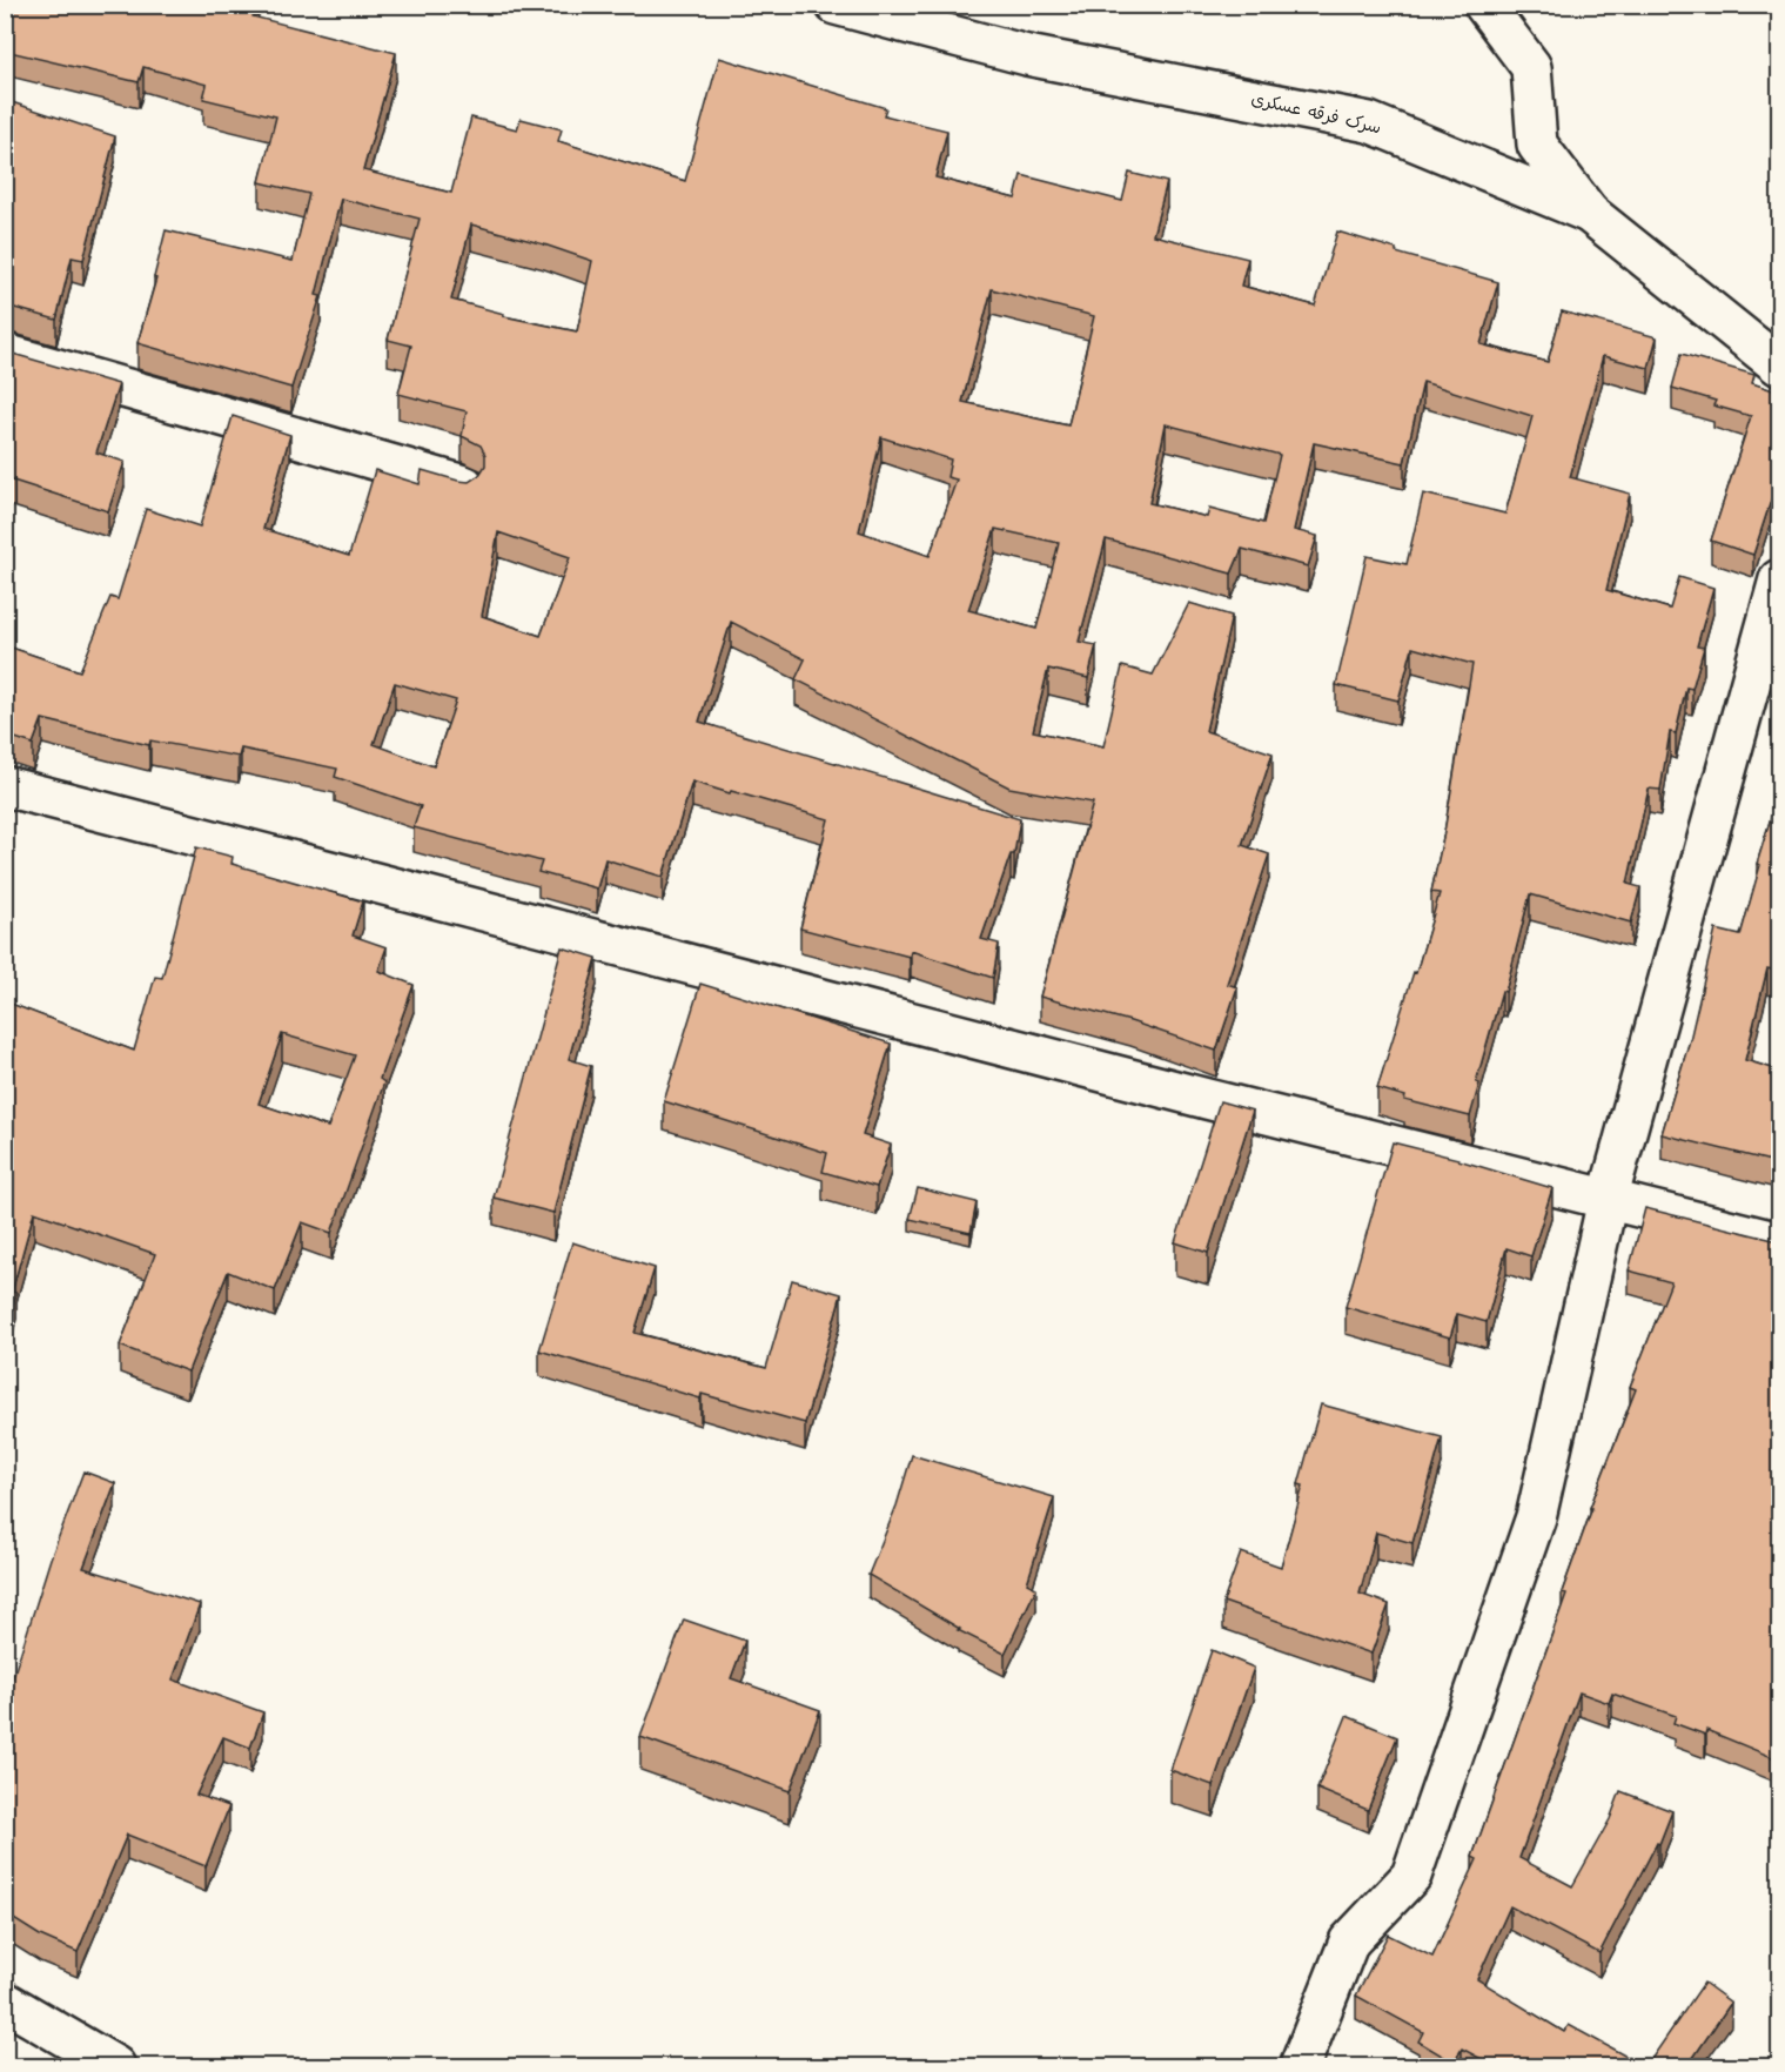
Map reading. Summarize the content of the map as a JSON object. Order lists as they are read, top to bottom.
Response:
{
  "streets": {
    "street": ["سرک فرقه عسکری"]
  }
}
